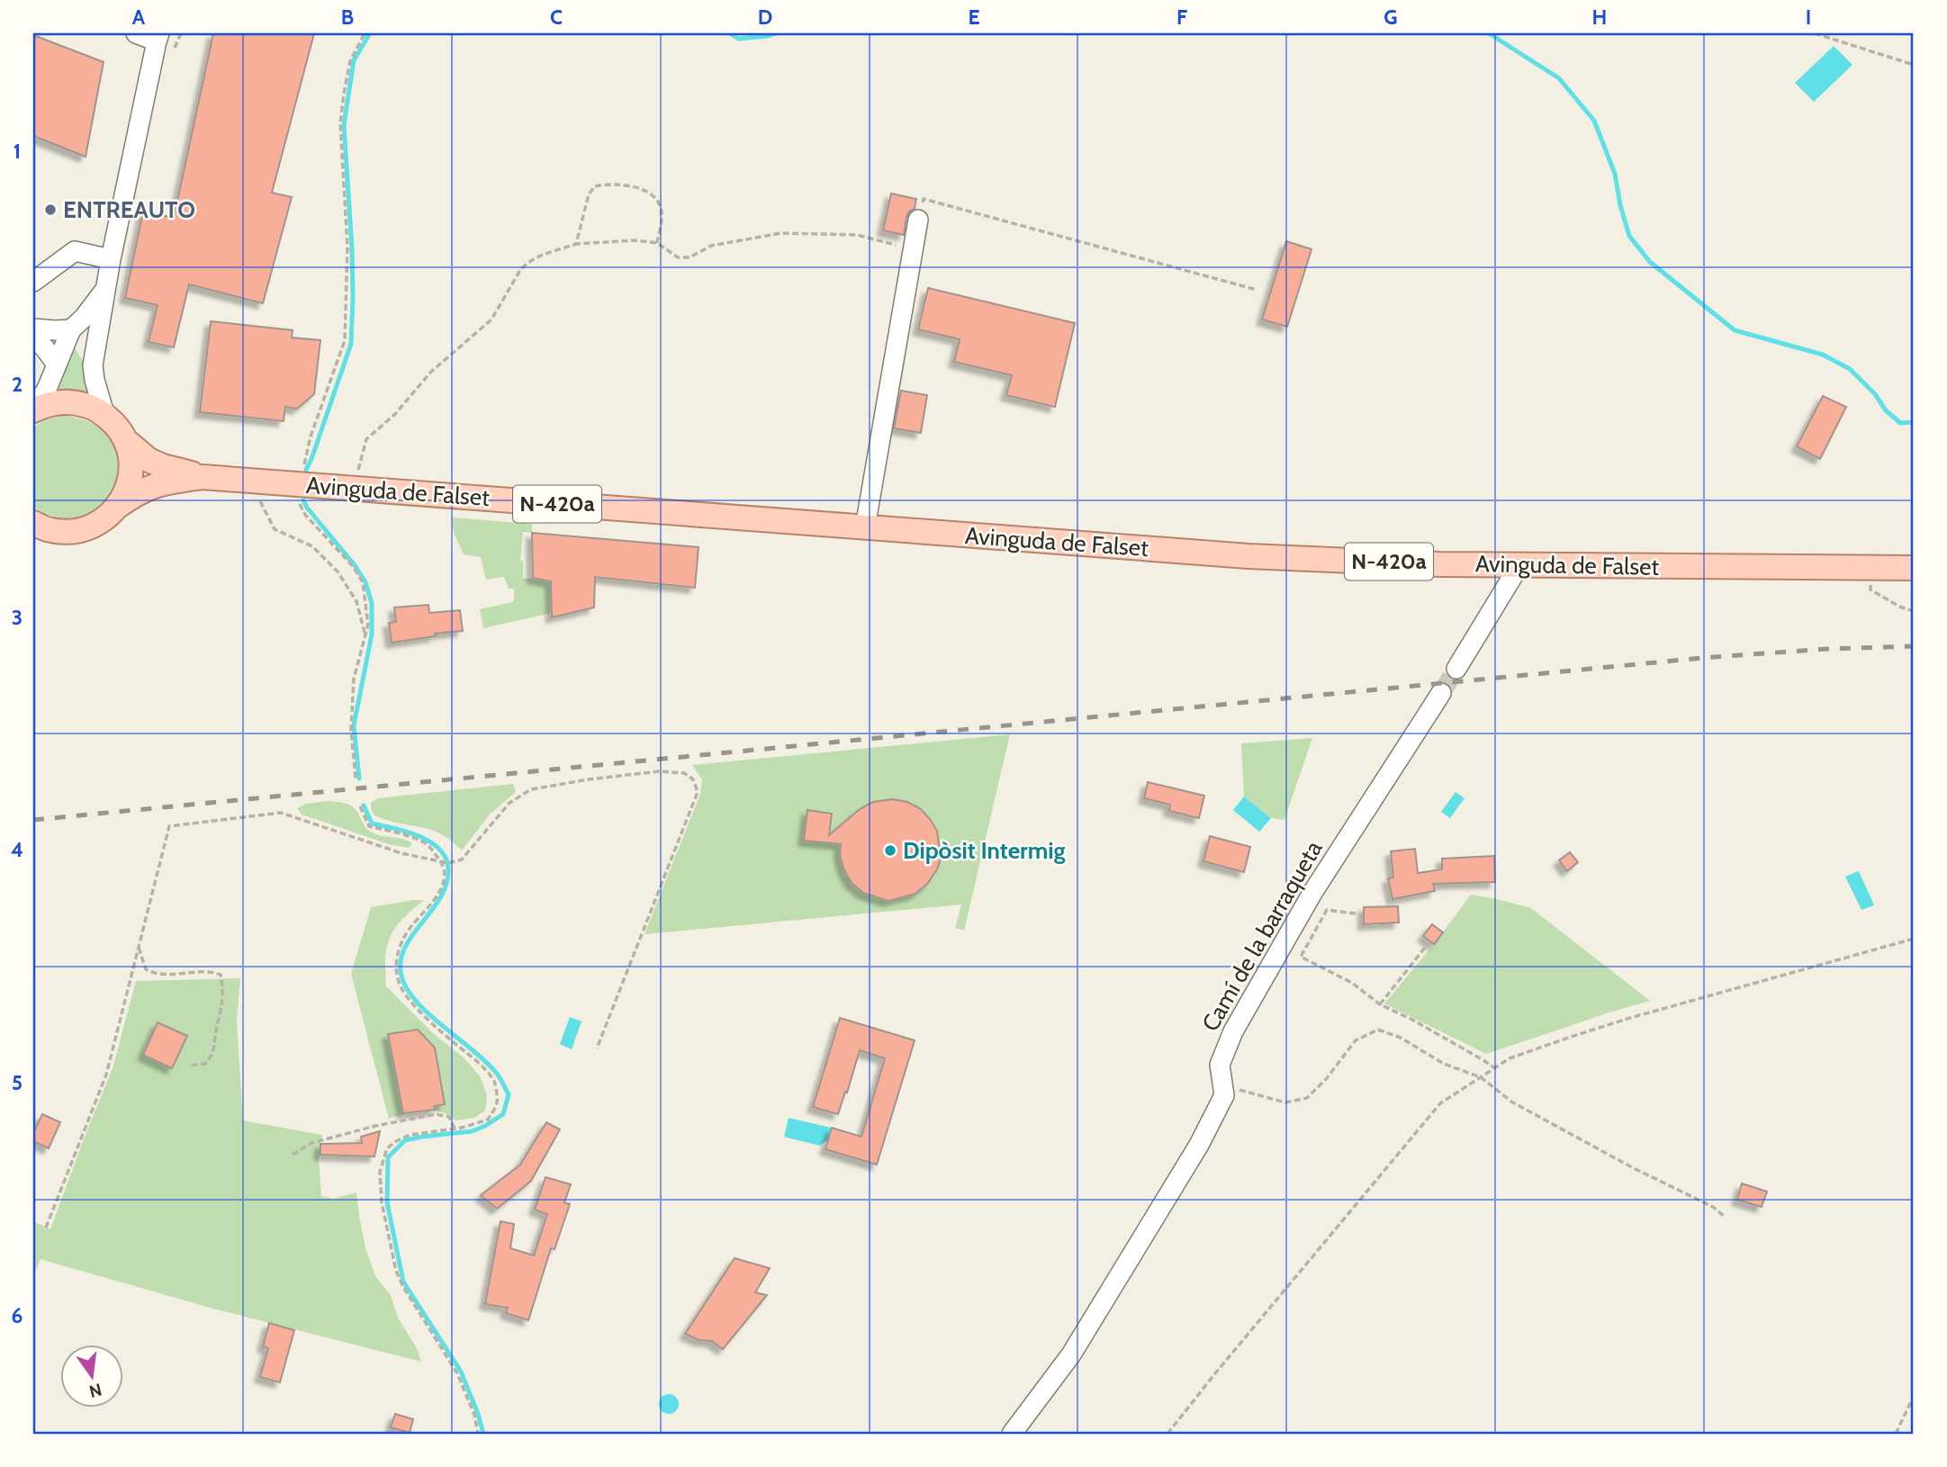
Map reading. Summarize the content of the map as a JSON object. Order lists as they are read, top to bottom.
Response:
{
  "streets": {
    "main road": ["Avinguda de Falset", "N-420a"],
    "street": ["Camí de la barraqueta"]
  },
  "crossings": [
    ["Avinguda de Falset", "N-420a"]
  ],
  "places": ["ENTREAUTO", "Dipòsit Intermig"],
  "north": "bottom",
  "grid": {
    "columns": [
      "A",
      "B",
      "C",
      "D",
      "E",
      "F",
      "G",
      "H",
      "I"
    ],
    "rows": [
      "1",
      "2",
      "3",
      "4",
      "5",
      "6"
    ]
  }
}
